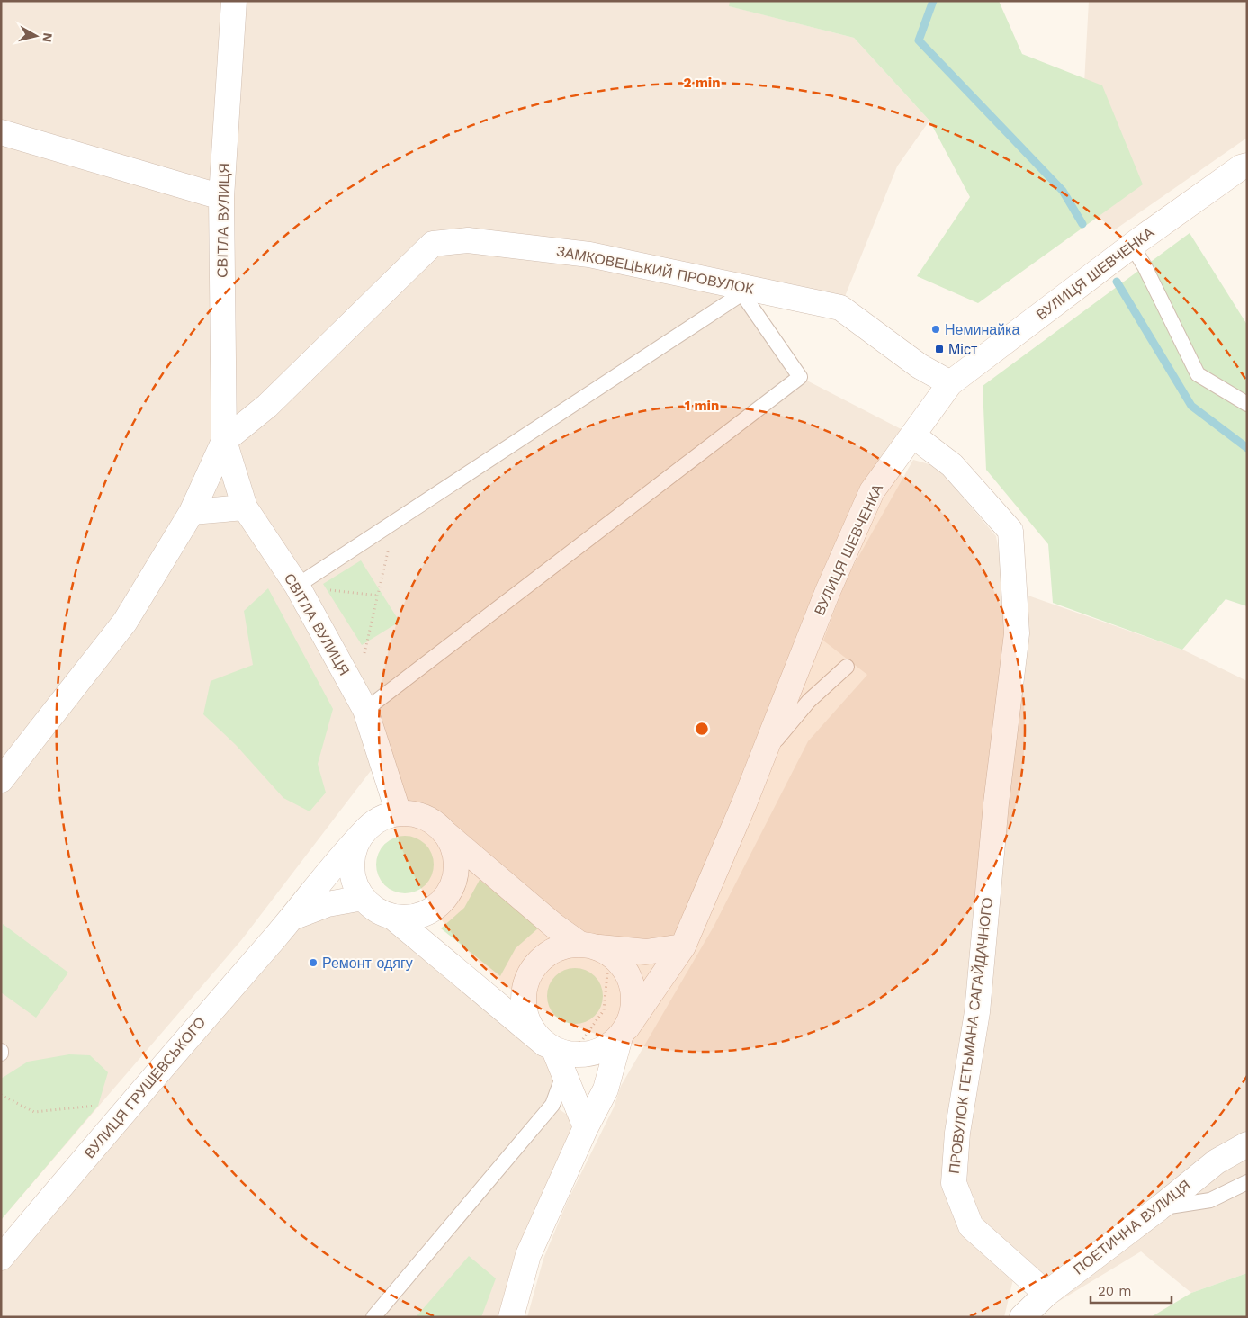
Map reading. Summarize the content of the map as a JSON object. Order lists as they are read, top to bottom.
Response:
{
  "streets": {
    "street": [
      "СВІТЛА ВУЛИЦЯ",
      "ЗАМКОВЕЦЬКИЙ ПРОВУЛОК",
      "ВУЛИЦЯ ШЕВЧЕНКА",
      "ПРОВУЛОК ГЕТЬМАНА САГАЙДАЧНОГО",
      "ВУЛИЦЯ ГРУШЕВСЬКОГО",
      "ПОЕТИЧНА ВУЛИЦЯ"
    ]
  },
  "crossings": [
    ["СВІТЛА ВУЛИЦЯ", "ЗАМКОВЕЦЬКИЙ ПРОВУЛОК"],
    ["СВІТЛА ВУЛИЦЯ", "ВУЛИЦЯ ГРУШЕВСЬКОГО"],
    ["ЗАМКОВЕЦЬКИЙ ПРОВУЛОК", "ВУЛИЦЯ ШЕВЧЕНКА"],
    ["ВУЛИЦЯ ШЕВЧЕНКА", "ПРОВУЛОК ГЕТЬМАНА САГАЙДАЧНОГО"],
    ["ПРОВУЛОК ГЕТЬМАНА САГАЙДАЧНОГО", "ПОЕТИЧНА ВУЛИЦЯ"]
  ],
  "places": {
    "other": ["Неминайка", "Ремонт одягу"],
    "transit": ["Міст"]
  },
  "scale_bar": "20 m",
  "north": "right",
  "rings": ["2 min", "1 min"]
}
